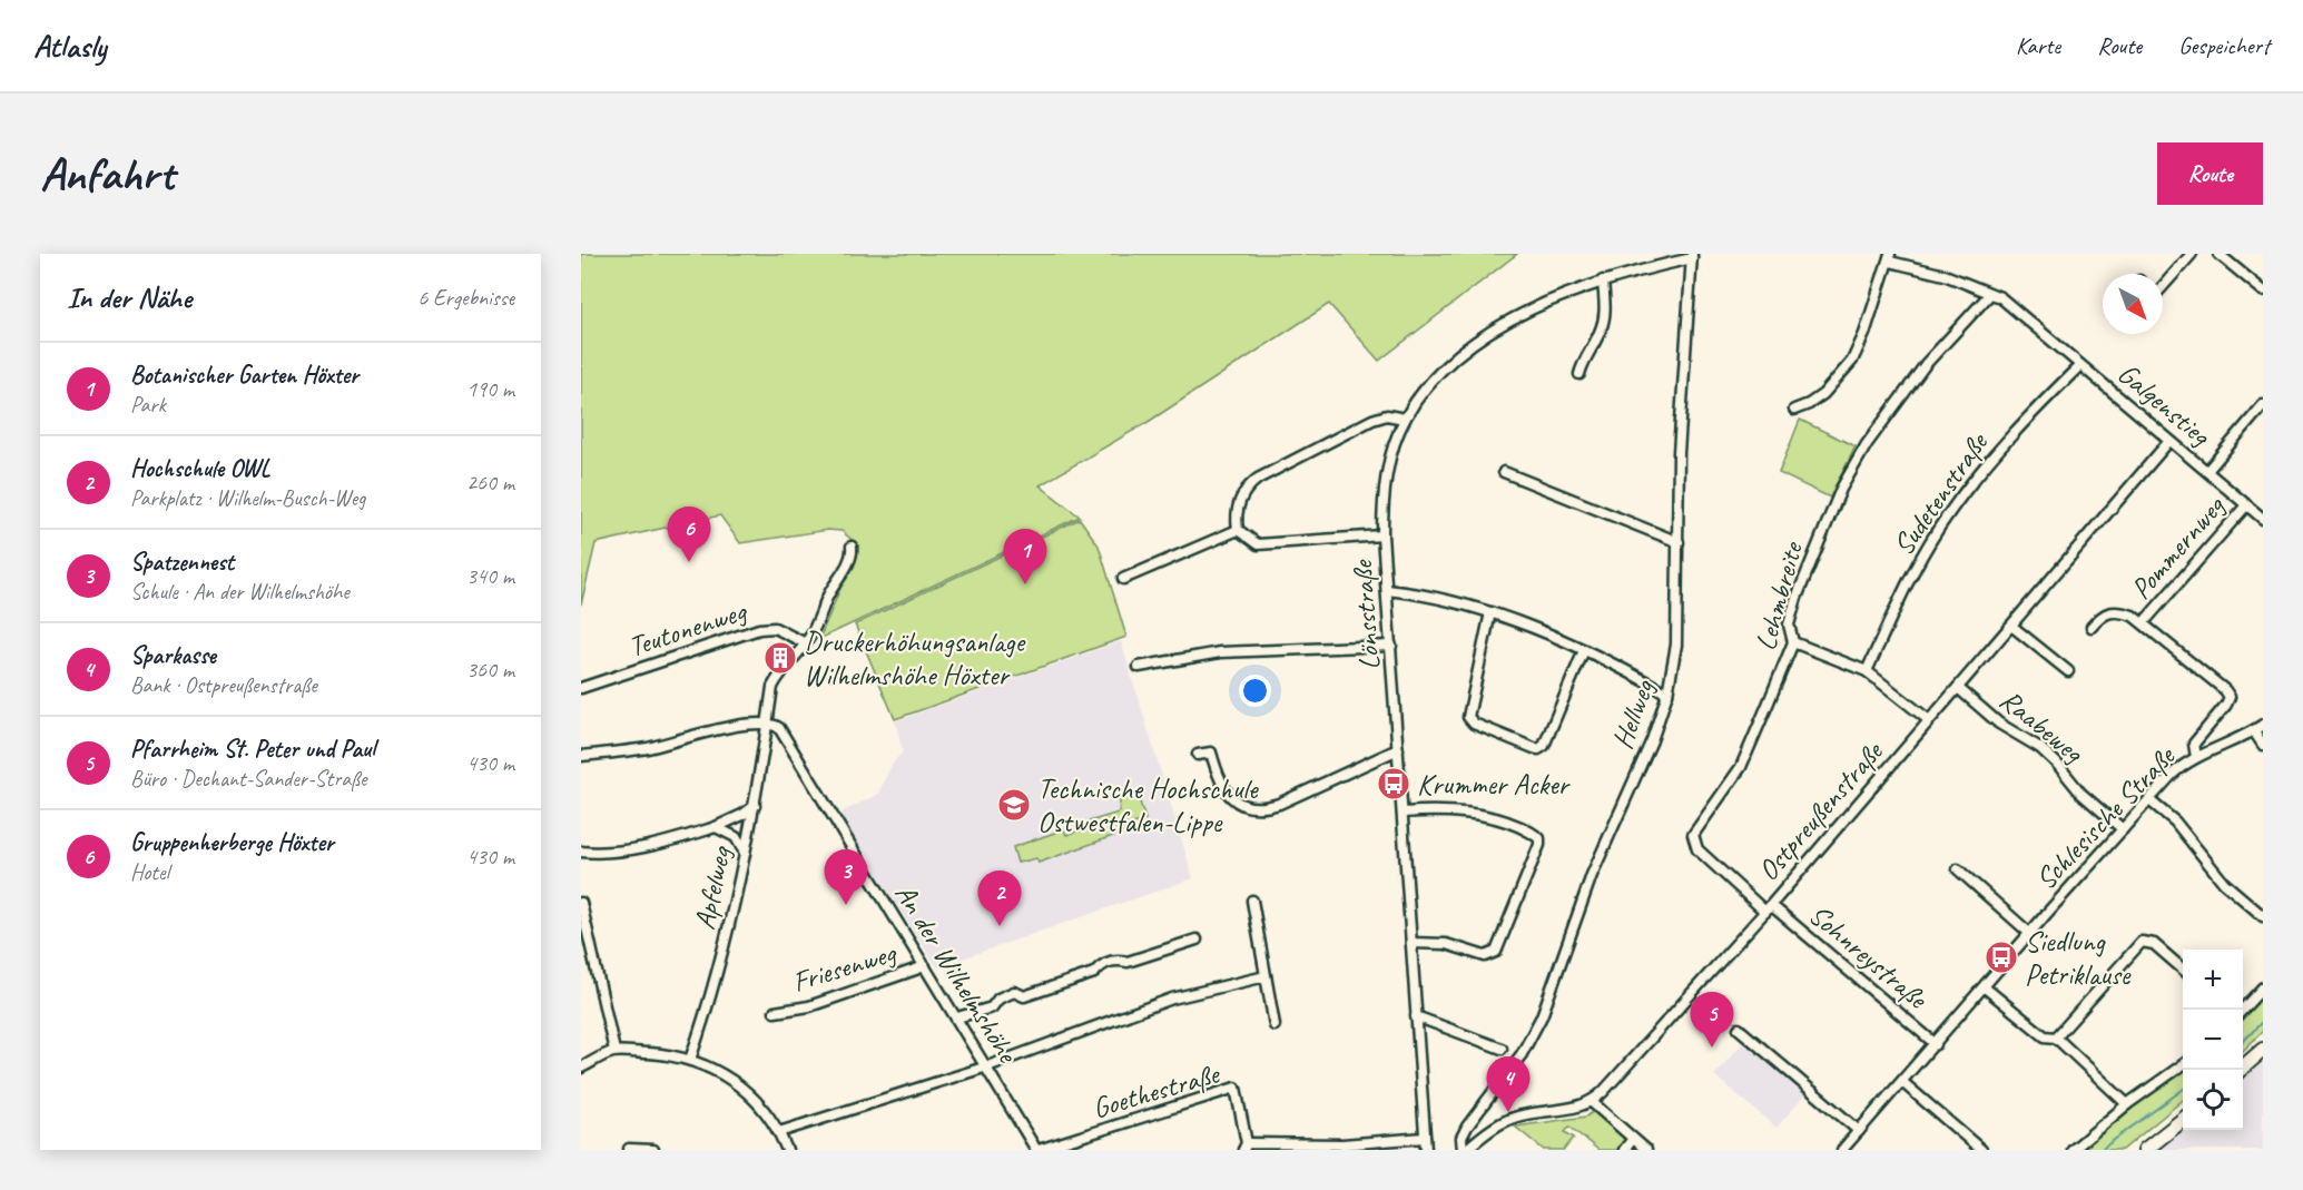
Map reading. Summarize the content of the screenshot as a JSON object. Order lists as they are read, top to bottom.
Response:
{
  "streets": {
    "street": [
      "Galgenstieg",
      "Sudetenstraße",
      "Pommernweg",
      "Lehmbreite",
      "Lönsstraße",
      "Teutonenweg",
      "Hellweg",
      "Raabeweg",
      "Ostpreußenstraße",
      "Schlesische Straße",
      "Apfelweg",
      "Sohnreystraße",
      "Friesenweg",
      "An der Wilhelmshöhe",
      "Goethestraße"
    ]
  },
  "crossings": [
    ["Galgenstieg", "Sudetenstraße"],
    ["Galgenstieg", "Pommernweg"],
    ["Galgenstieg", "Lehmbreite"],
    ["Galgenstieg", "Ostpreußenstraße"],
    ["Pommernweg", "Schlesische Straße"],
    ["Lehmbreite", "Ostpreußenstraße"],
    ["Lehmbreite", "Sohnreystraße"],
    ["Lönsstraße", "Hellweg"],
    ["Raabeweg", "Ostpreußenstraße"],
    ["Raabeweg", "Schlesische Straße"],
    ["Ostpreußenstraße", "Sohnreystraße"],
    ["Schlesische Straße", "Sohnreystraße"],
    ["Apfelweg", "An der Wilhelmshöhe"],
    ["Friesenweg", "An der Wilhelmshöhe"],
    ["An der Wilhelmshöhe", "Goethestraße"]
  ],
  "places": {
    "building": ["Druckerhöhungsanlage Wilhelmshöhe Höxter"],
    "bus stop": ["Krummer Acker", "Siedlung Petriklause"],
    "school or university": ["Technische Hochschule Ostwestfalen-Lippe"]
  },
  "north": "bottom right",
  "page": {
    "header": "Atlasly",
    "nav": ["Karte", "Route", "Gespeichert"],
    "buttons": "Route",
    "title": "Anfahrt",
    "heading": ["In der Nähe", "6 Ergebnisse"],
    "list": [
      {
        "mark": "1",
        "name": "Botanischer Garten Höxter",
        "note": "Park",
        "value": "190 m"
      },
      {
        "mark": "2",
        "name": "Hochschule OWL",
        "note": "Parkplatz · Wilhelm-Busch-Weg",
        "value": "260 m"
      },
      {
        "mark": "3",
        "name": "Spatzennest",
        "note": "Schule · An der Wilhelmshöhe",
        "value": "340 m"
      },
      {
        "mark": "4",
        "name": "Sparkasse",
        "note": "Bank · Ostpreußenstraße",
        "value": "360 m"
      },
      {
        "mark": "5",
        "name": "Pfarrheim St. Peter und Paul",
        "note": "Büro · Dechant-Sander-Straße",
        "value": "430 m"
      },
      {
        "mark": "6",
        "name": "Gruppenherberge Höxter",
        "note": "Hotel",
        "value": "430 m"
      }
    ],
    "pins": [
      "6",
      "1",
      "3",
      "2",
      "5",
      "4"
    ],
    "map_buttons": ["+", "−"]
  }
}
